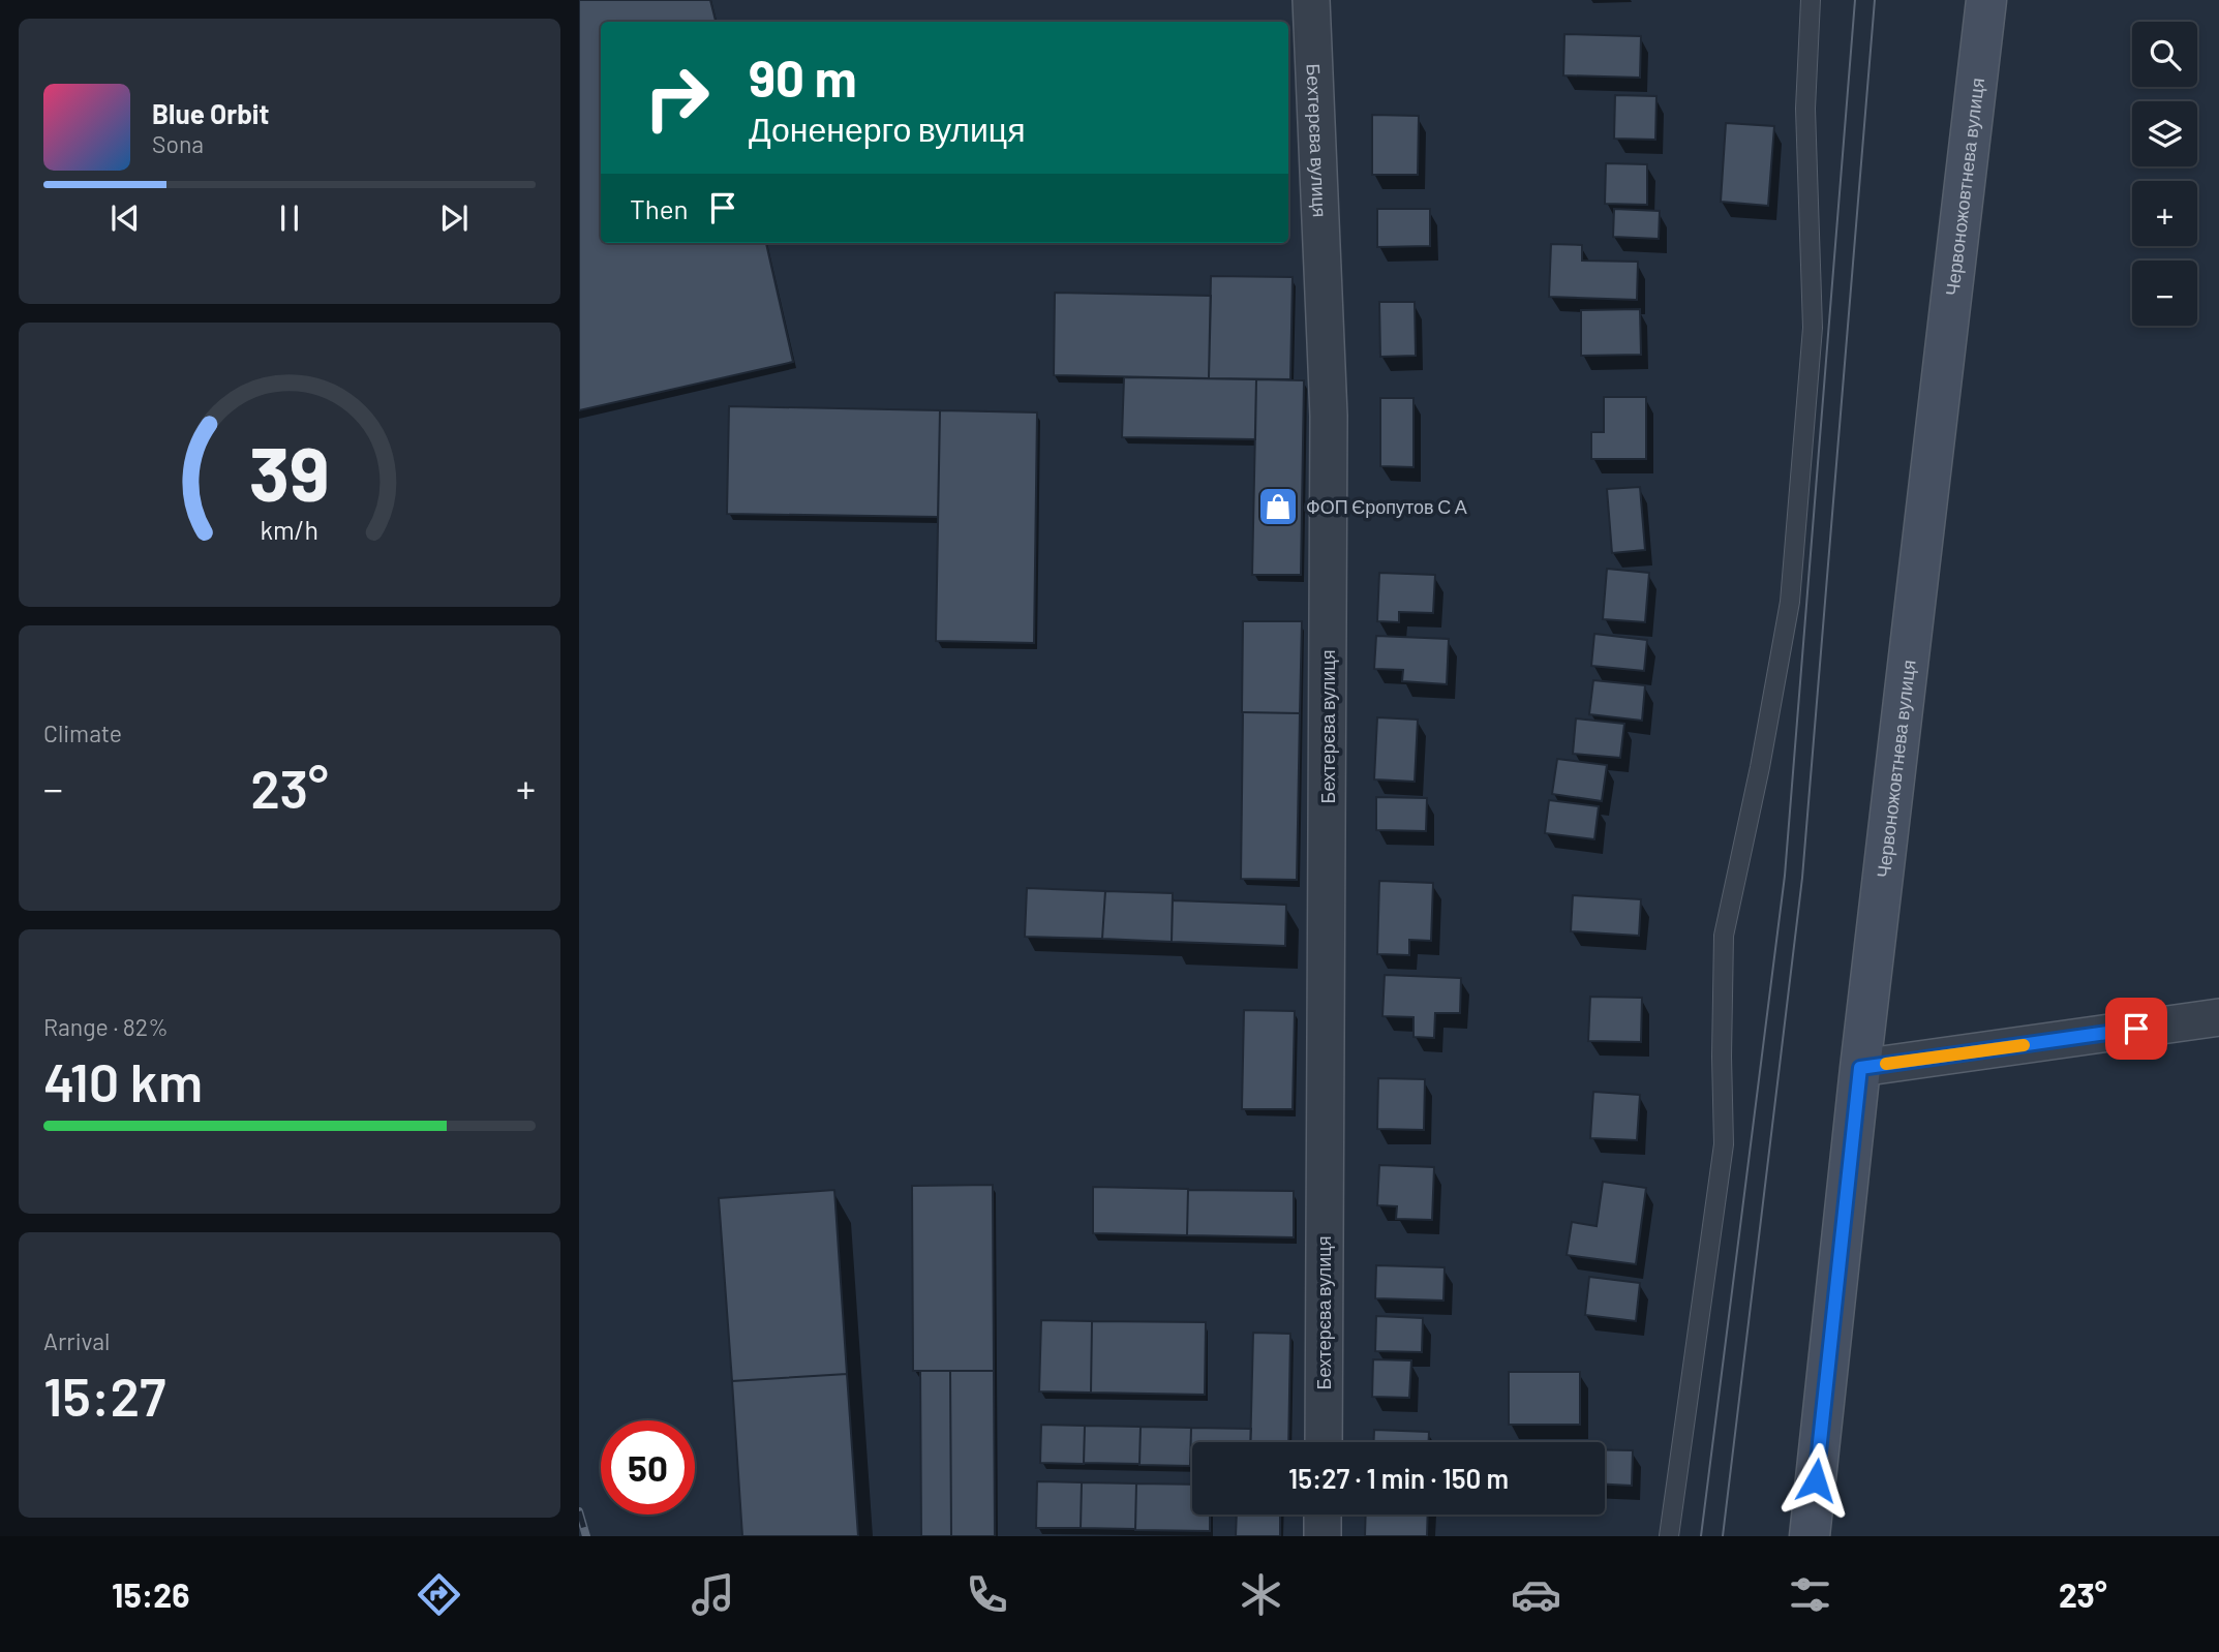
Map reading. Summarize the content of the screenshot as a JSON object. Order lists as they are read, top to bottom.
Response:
{
  "streets": {
    "main road": ["Червоножовтнева вулиця"],
    "street": ["Бехтерєва вулиця"]
  },
  "places": {
    "shop": ["ФОП Єропутов С А"]
  },
  "page": {
    "map_buttons": ["+", "−"],
    "turn": ["90 m", "Доненерго вулиця"],
    "song": ["Blue Orbit", "Sona"],
    "then": "Then",
    "tile": [
      "Climate",
      ["Range · 82%", "410 km"],
      ["Arrival", "15:27"]
    ],
    "heat": ["−", "23°", "+"],
    "limit": "50",
    "trip": "15:27 · 1 min · 150 m",
    "tabs": ["15:26", "23°"],
    "gauge": ["39", "km/h"]
  }
}
